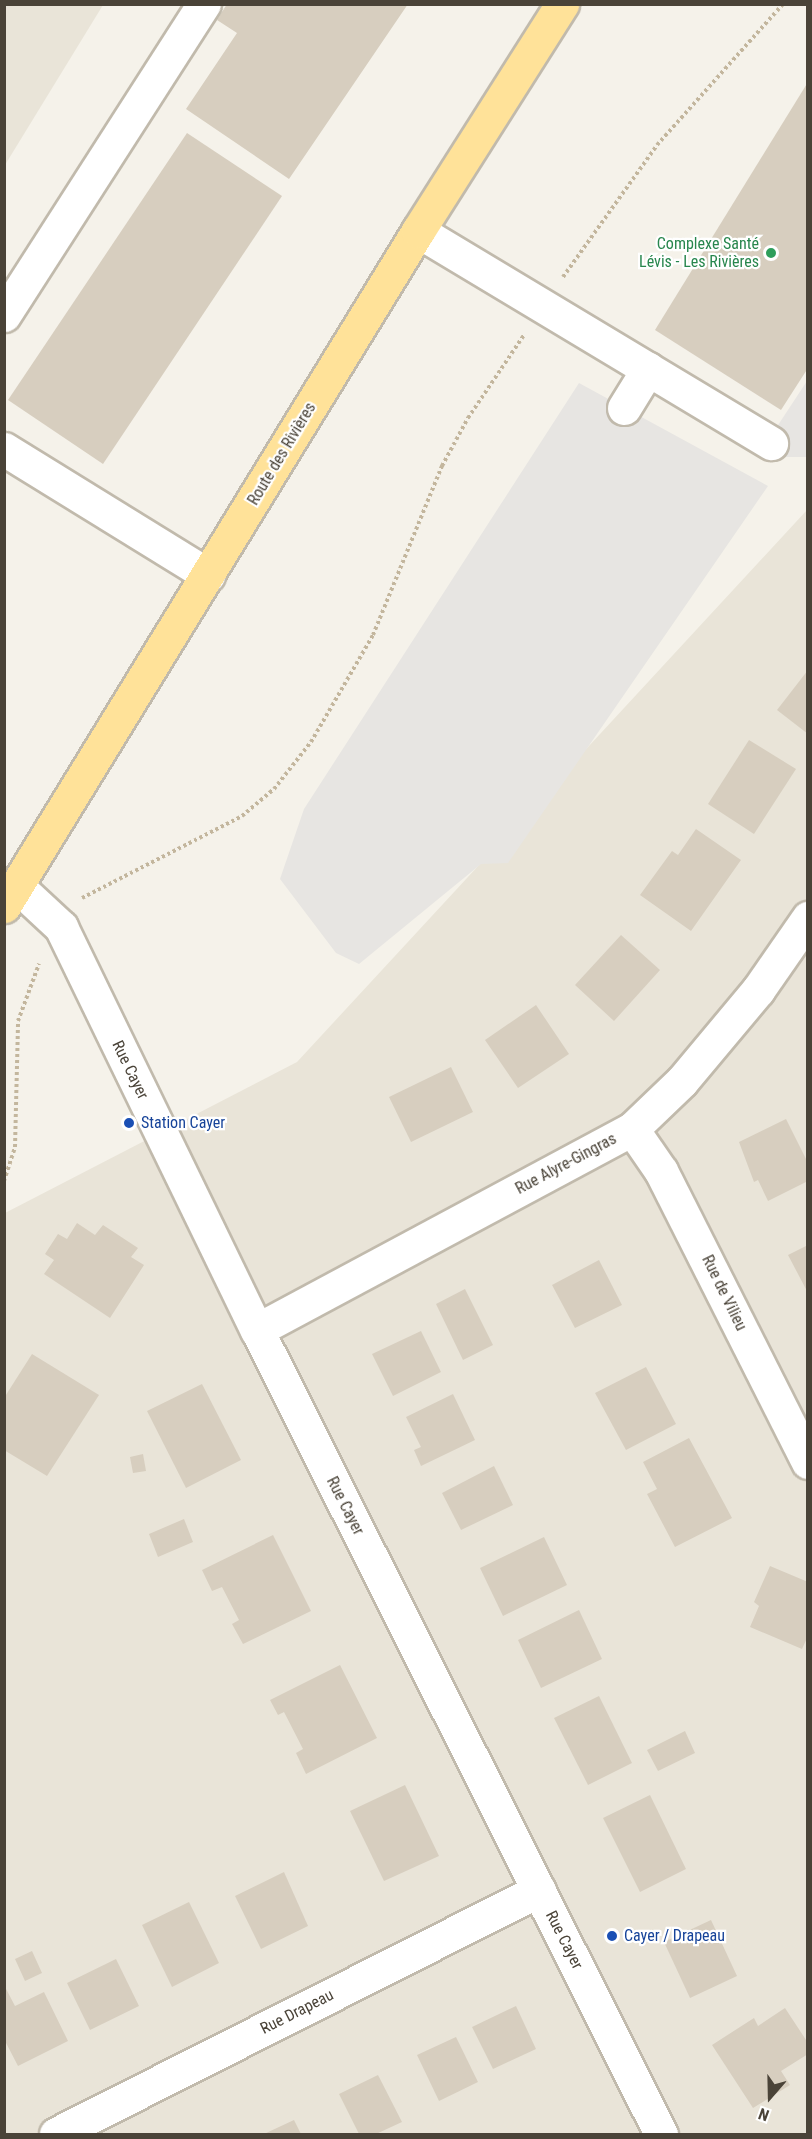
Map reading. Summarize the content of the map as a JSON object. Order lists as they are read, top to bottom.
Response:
{
  "streets": {
    "main road": ["Route des Rivières"],
    "street": [
      "Rue Cayer",
      "Rue Alyre-Gingras",
      "Rue de Vilieu",
      "Rue Drapeau"
    ]
  },
  "crossings": [
    ["Route des Rivières", "Rue Cayer"],
    ["Rue Cayer", "Rue Alyre-Gingras"],
    ["Rue Cayer", "Rue Drapeau"],
    ["Rue Alyre-Gingras", "Rue de Vilieu"]
  ],
  "places": ["Complexe Santé Lévis - Les Rivières", "Station Cayer", "Cayer / Drapeau"],
  "north": "bottom"
}
